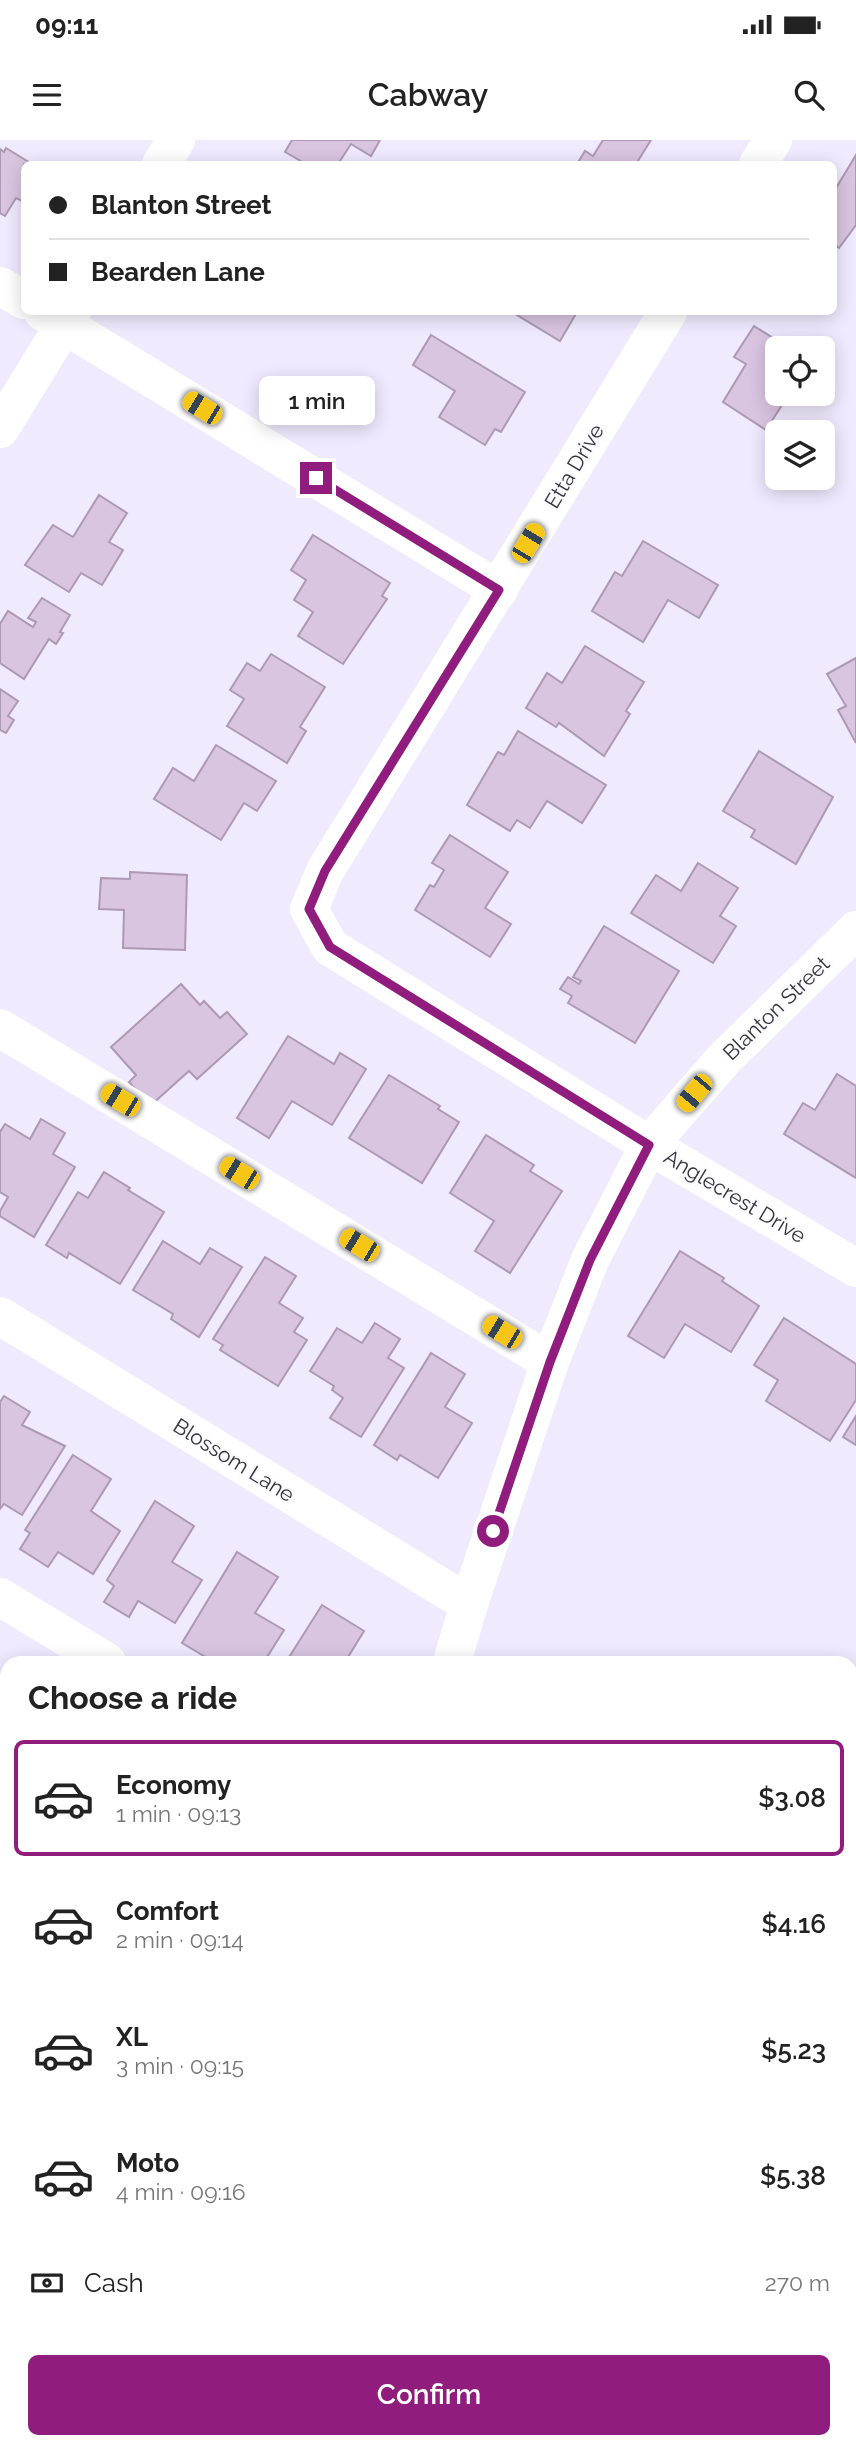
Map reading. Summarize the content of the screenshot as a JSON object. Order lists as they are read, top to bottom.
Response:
{
  "streets": {
    "street": [
      "Etta Drive",
      "Blanton Street",
      "Anglecrest Drive",
      "Blossom Lane"
    ]
  },
  "crossings": [
    ["Etta Drive", "Anglecrest Drive"],
    ["Blanton Street", "Anglecrest Drive"],
    ["Blanton Street", "Blossom Lane"]
  ],
  "page": {
    "status": "09:11",
    "header": "Cabway",
    "banner": ["Blanton Street", "Bearden Lane"],
    "bubble": "1 min",
    "heading": "Choose a ride",
    "list": [
      {
        "name": "Economy",
        "note": "1 min · 09:13",
        "value": "$3.08"
      },
      {
        "name": "Comfort",
        "note": "2 min · 09:14",
        "value": "$4.16"
      },
      {
        "name": "XL",
        "note": "3 min · 09:15",
        "value": "$5.23"
      },
      {
        "name": "Moto",
        "note": "4 min · 09:16",
        "value": "$5.38"
      }
    ],
    "pay": ["Cash", "270 m"],
    "buttons": "Confirm"
  }
}
